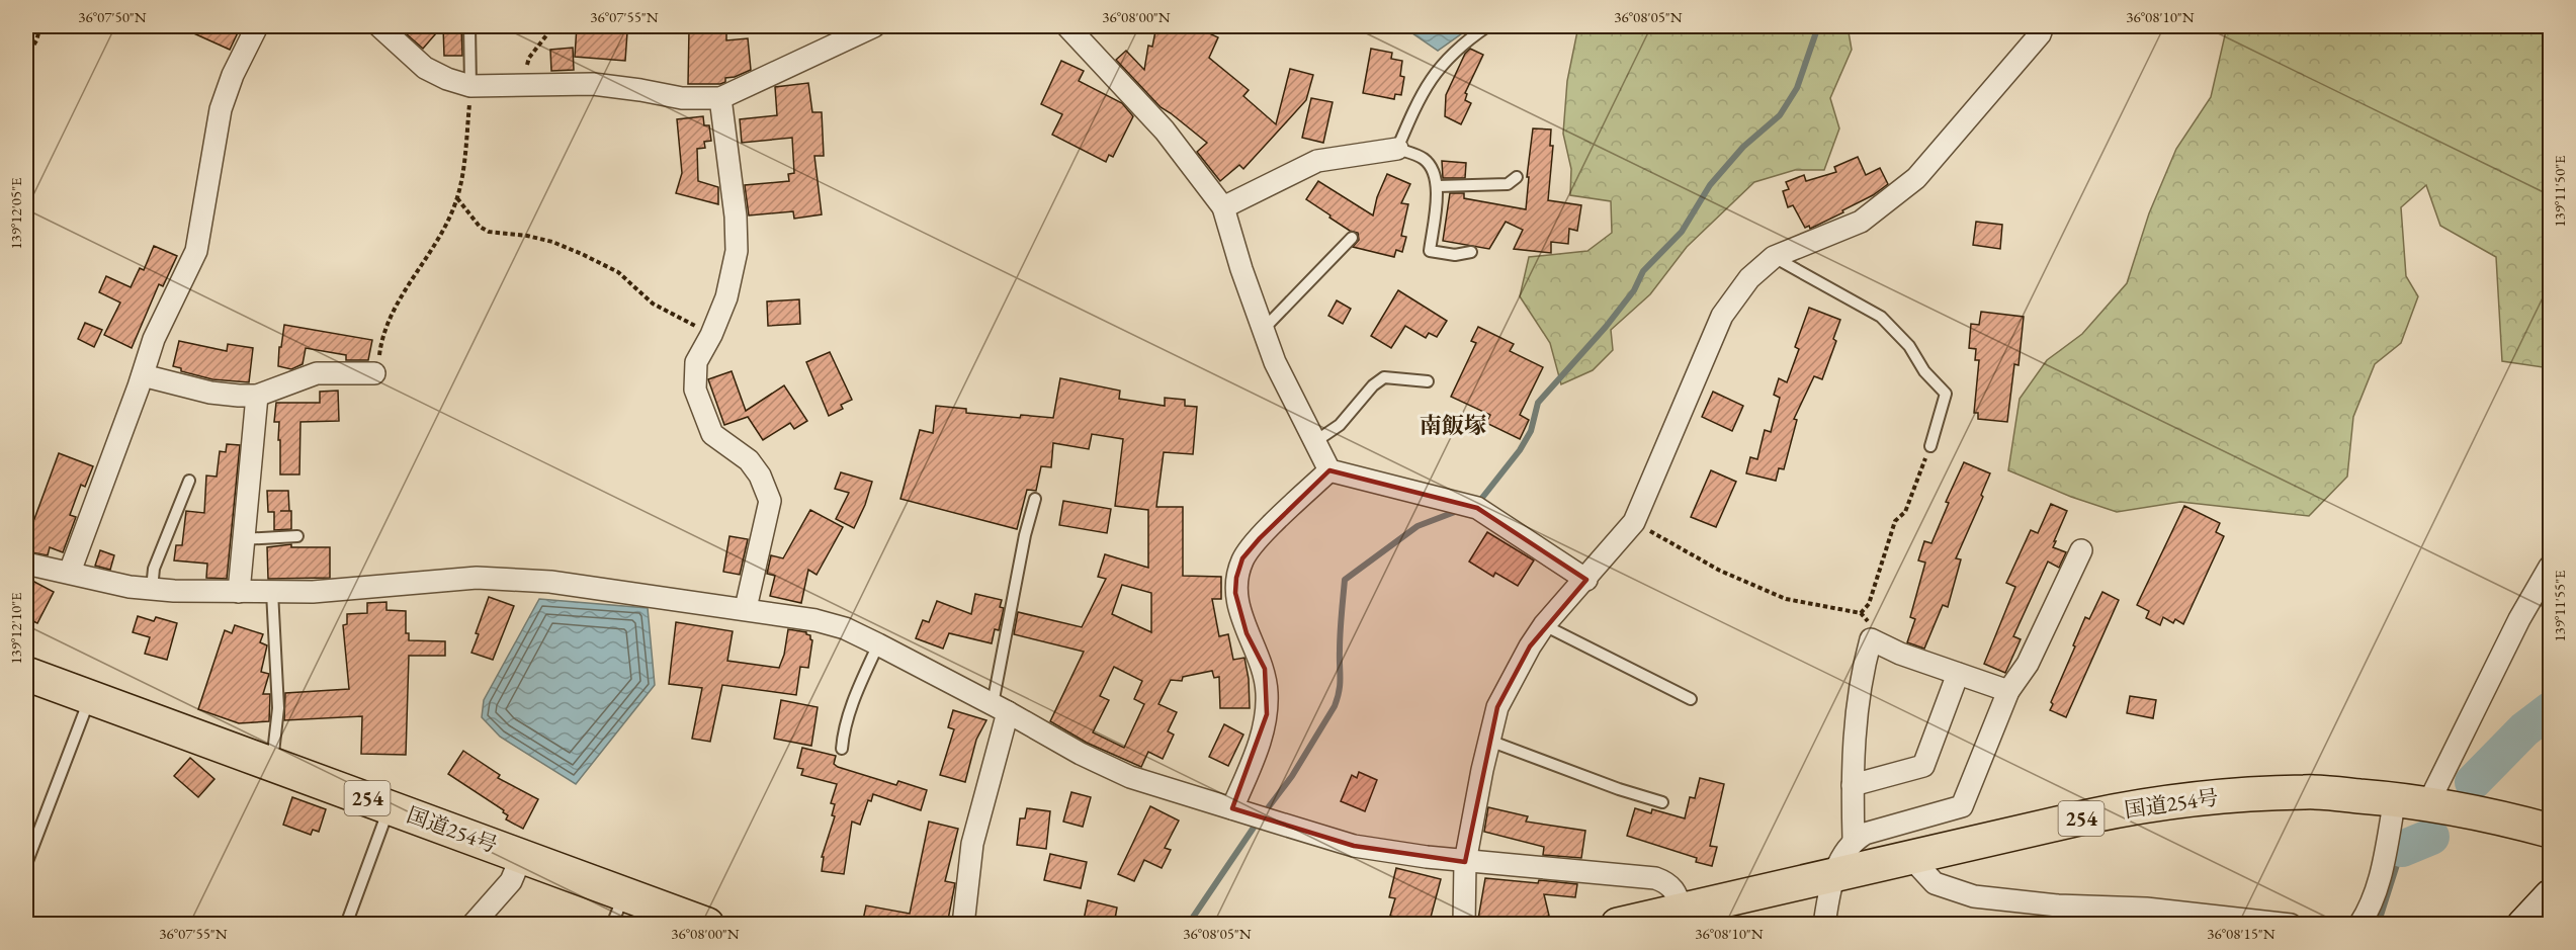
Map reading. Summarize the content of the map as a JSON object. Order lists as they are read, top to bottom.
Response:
{
  "streets": {
    "highway": ["254", "国道254号"]
  },
  "districts": ["南飯塚"],
  "coordinates": [
    "36°07'50\"N",
    "36°07'55\"N",
    "36°08'00\"N",
    "36°08'05\"N",
    "36°08'10\"N",
    "139°11'50\"E",
    "139°12'05\"E",
    "139°11'55\"E",
    "139°12'10\"E",
    "36°08'15\"N"
  ]
}
